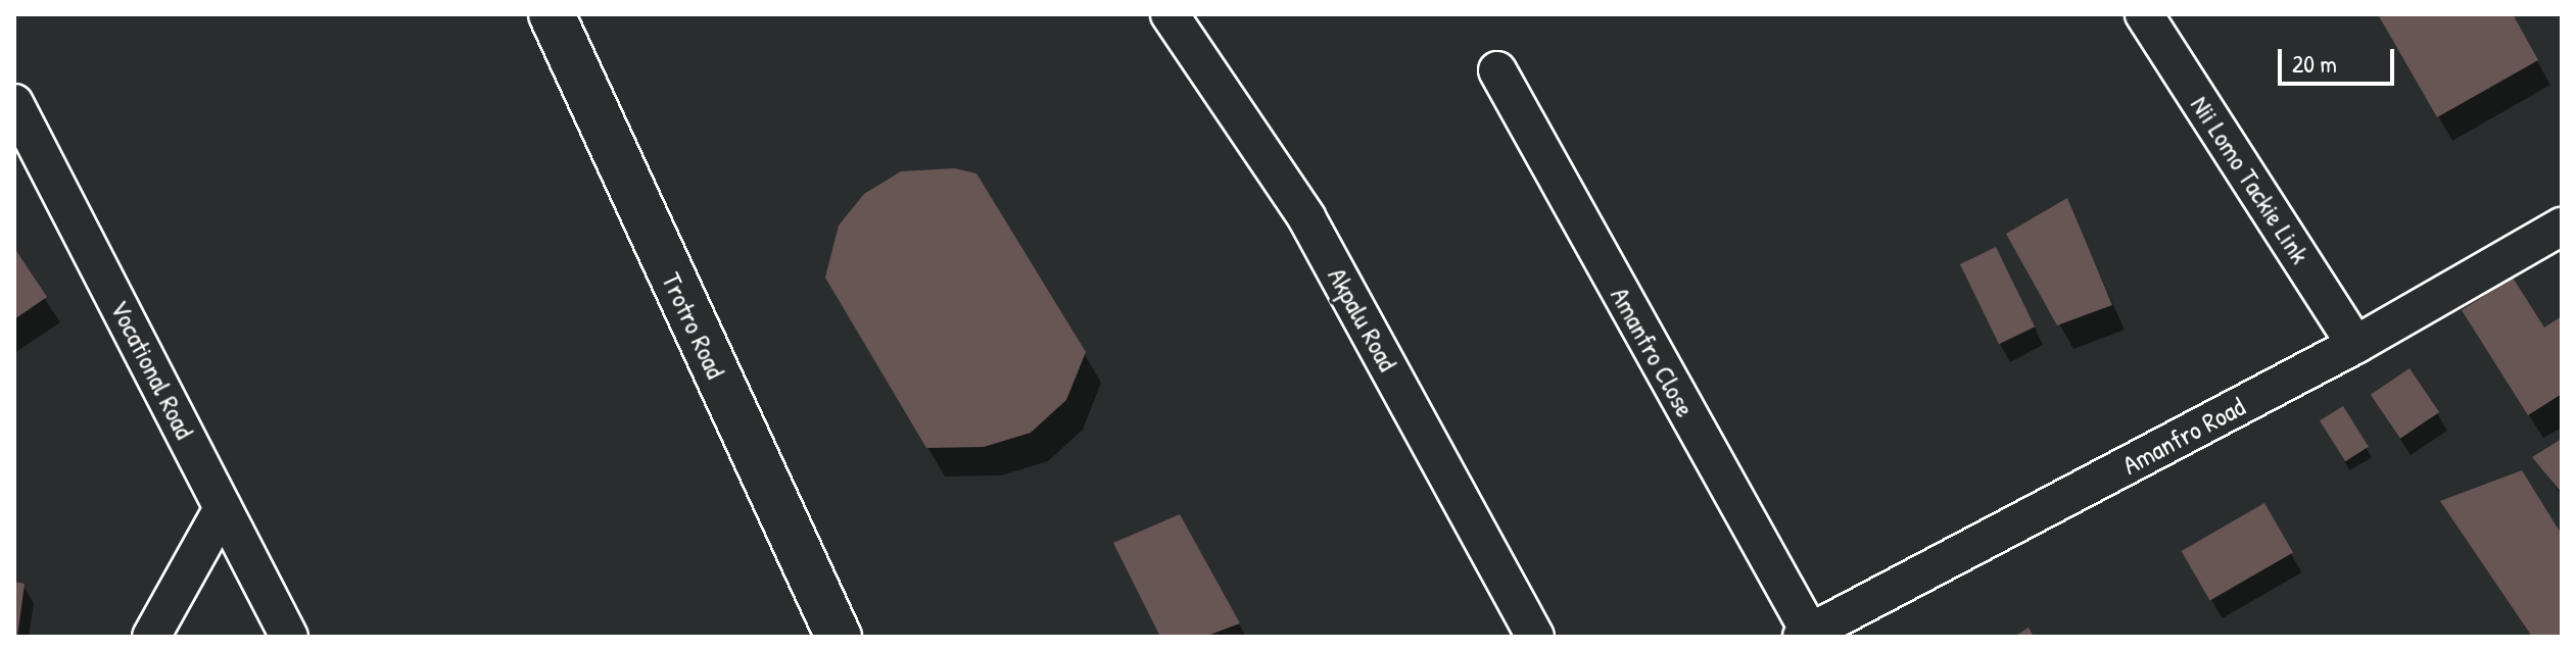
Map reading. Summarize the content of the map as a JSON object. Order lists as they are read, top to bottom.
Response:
{
  "streets": {
    "street": [
      "Nii Lomo Tackie Link",
      "Akpalu Road",
      "Trotro Road",
      "Amanfro Close",
      "Vocational Road",
      "Amanfro Road"
    ]
  },
  "crossings": [
    ["Nii Lomo Tackie Link", "Amanfro Road"],
    ["Amanfro Close", "Amanfro Road"]
  ],
  "scale_bar": "20 m"
}
